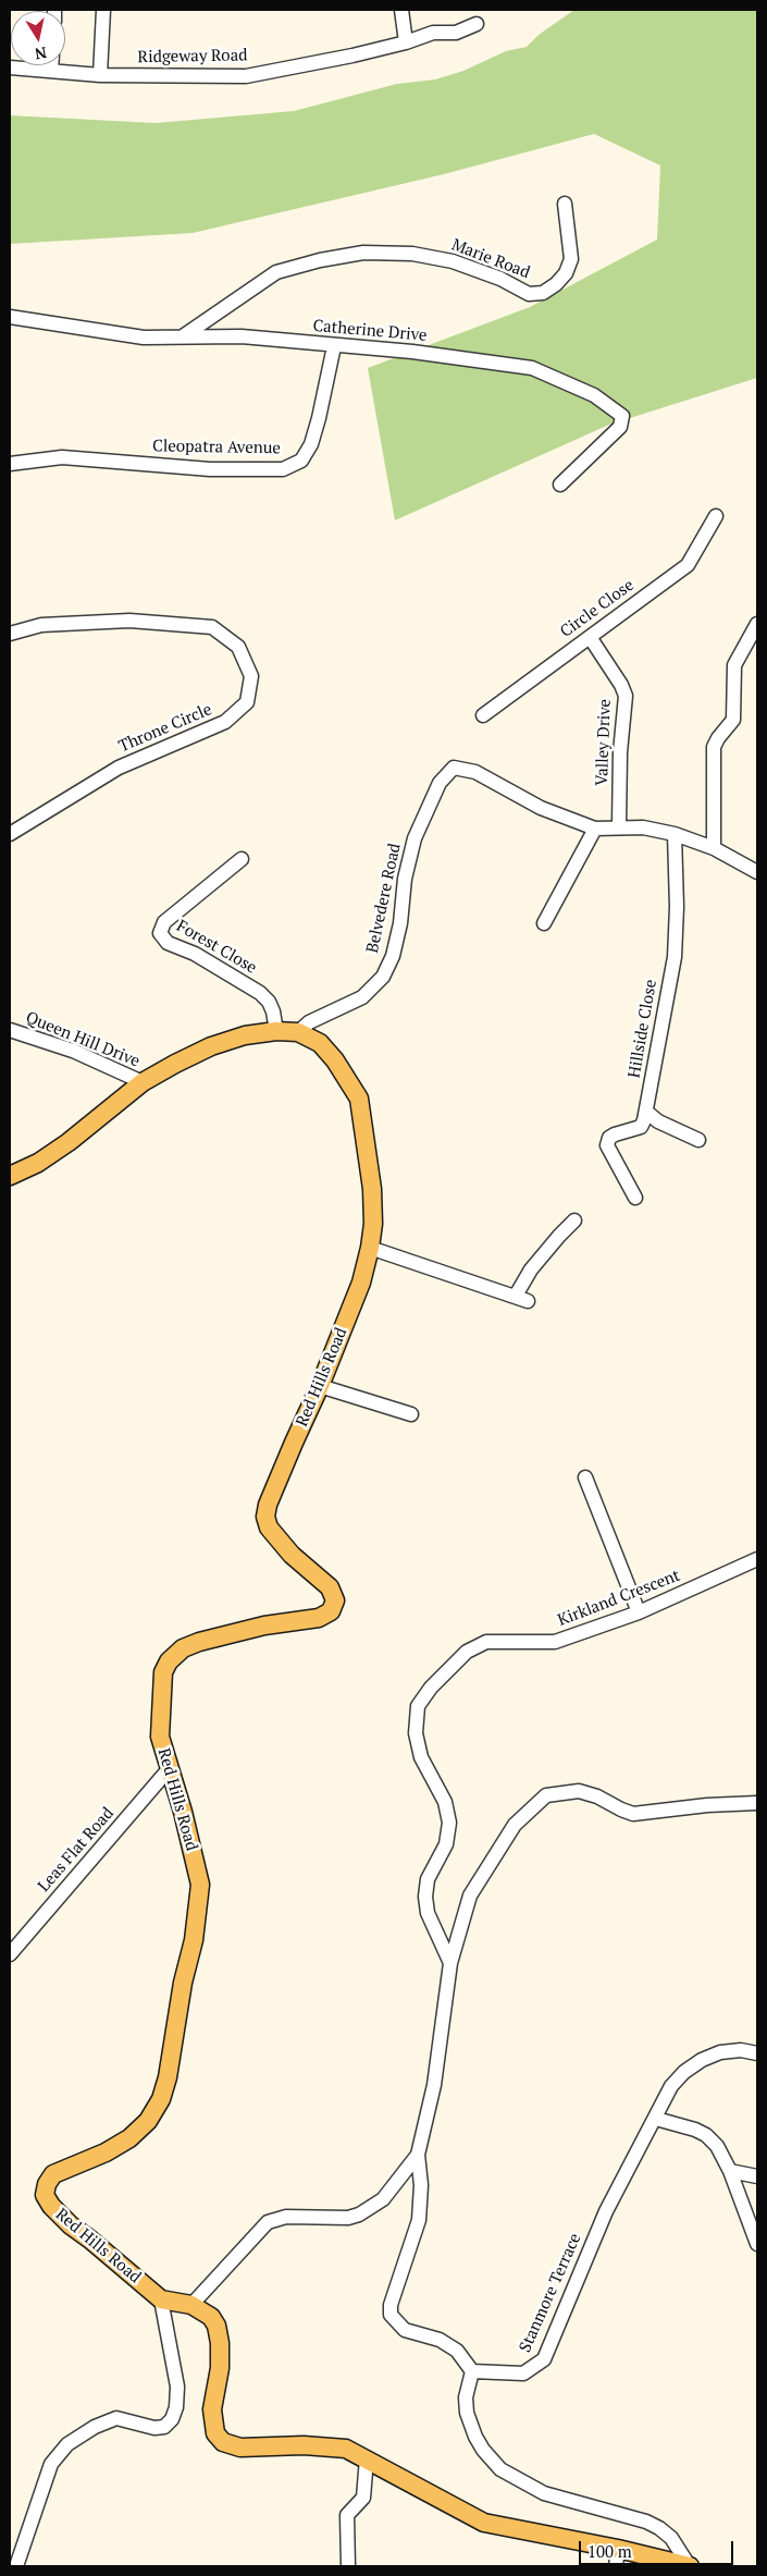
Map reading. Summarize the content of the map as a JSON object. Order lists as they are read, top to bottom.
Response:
{
  "streets": {
    "main road": ["Red Hills Road"],
    "street": [
      "Ridgeway Road",
      "Marie Road",
      "Catherine Drive",
      "Cleopatra Avenue",
      "Circle Close",
      "Throne Circle",
      "Valley Drive",
      "Belvedere Road",
      "Forest Close",
      "Hillside Close",
      "Queen Hill Drive",
      "Kirkland Crescent",
      "Leas Flat Road",
      "Stanmore Terrace"
    ]
  },
  "crossings": [
    ["Marie Road", "Catherine Drive"],
    ["Catherine Drive", "Cleopatra Avenue"],
    ["Circle Close", "Valley Drive"],
    ["Valley Drive", "Belvedere Road"],
    ["Belvedere Road", "Hillside Close"],
    ["Belvedere Road", "Red Hills Road"],
    ["Forest Close", "Red Hills Road"],
    ["Queen Hill Drive", "Red Hills Road"],
    ["Red Hills Road", "Leas Flat Road"]
  ],
  "scale_bar": "100 m",
  "north": "bottom"
}
